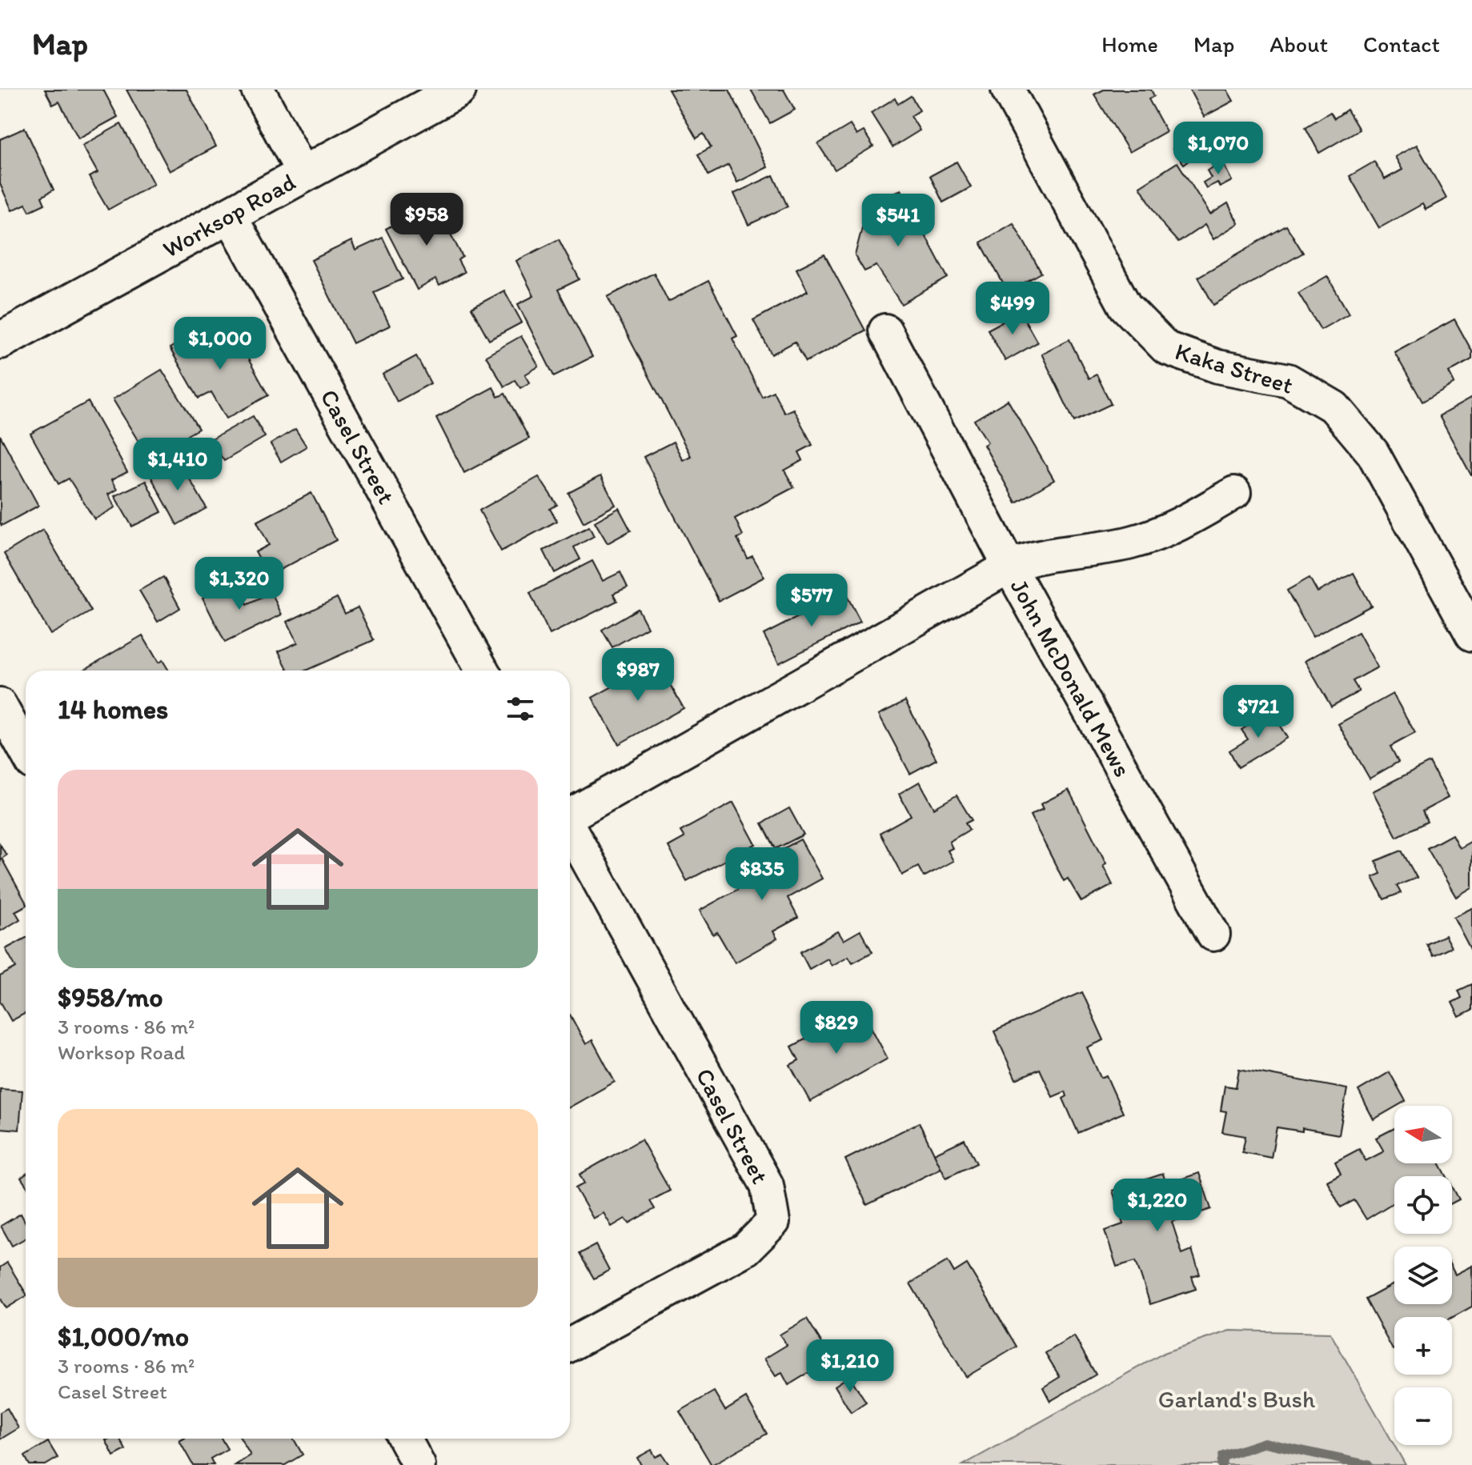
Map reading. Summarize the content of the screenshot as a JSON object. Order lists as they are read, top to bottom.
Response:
{
  "streets": {
    "street": [
      "Worksop Road",
      "Kaka Street",
      "Casel Street",
      "John McDonald Mews"
    ]
  },
  "crossings": [
    ["Worksop Road", "Casel Street"]
  ],
  "parks": ["Garland's Bush"],
  "north": "left",
  "page": {
    "header": "Map",
    "nav": [
      "Home",
      "Map",
      "About",
      "Contact"
    ],
    "price": [
      "$1,070",
      "$958",
      "$541",
      "$499",
      "$1,000",
      "$1,410",
      "$1,320",
      "$577",
      "$987",
      "$721",
      "$835",
      "$829",
      "$1,220",
      "$1,210"
    ],
    "heading": "14 homes",
    "list": [
      {
        "name": "$958/mo",
        "note": "3 rooms · 86 m² · Worksop Road"
      },
      {
        "name": "$1,000/mo",
        "note": "3 rooms · 86 m² · Casel Street"
      }
    ],
    "map_buttons": ["+", "−"]
  }
}
